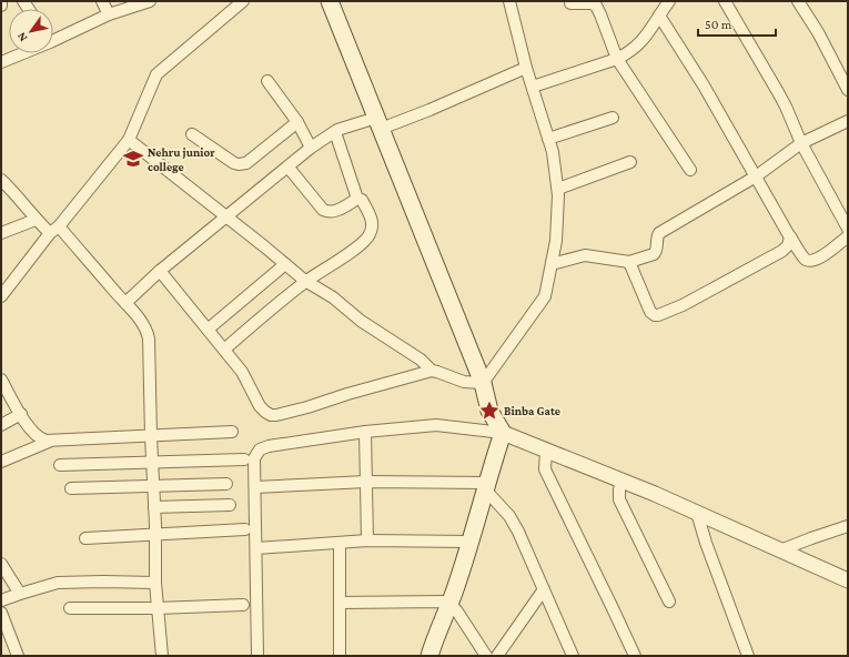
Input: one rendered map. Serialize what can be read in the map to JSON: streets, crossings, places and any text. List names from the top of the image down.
{
  "places": {
    "school or university": ["Nehru junior college"],
    "place": ["Binba Gate"]
  },
  "scale_bar": "50 m",
  "north": "bottom left"
}
